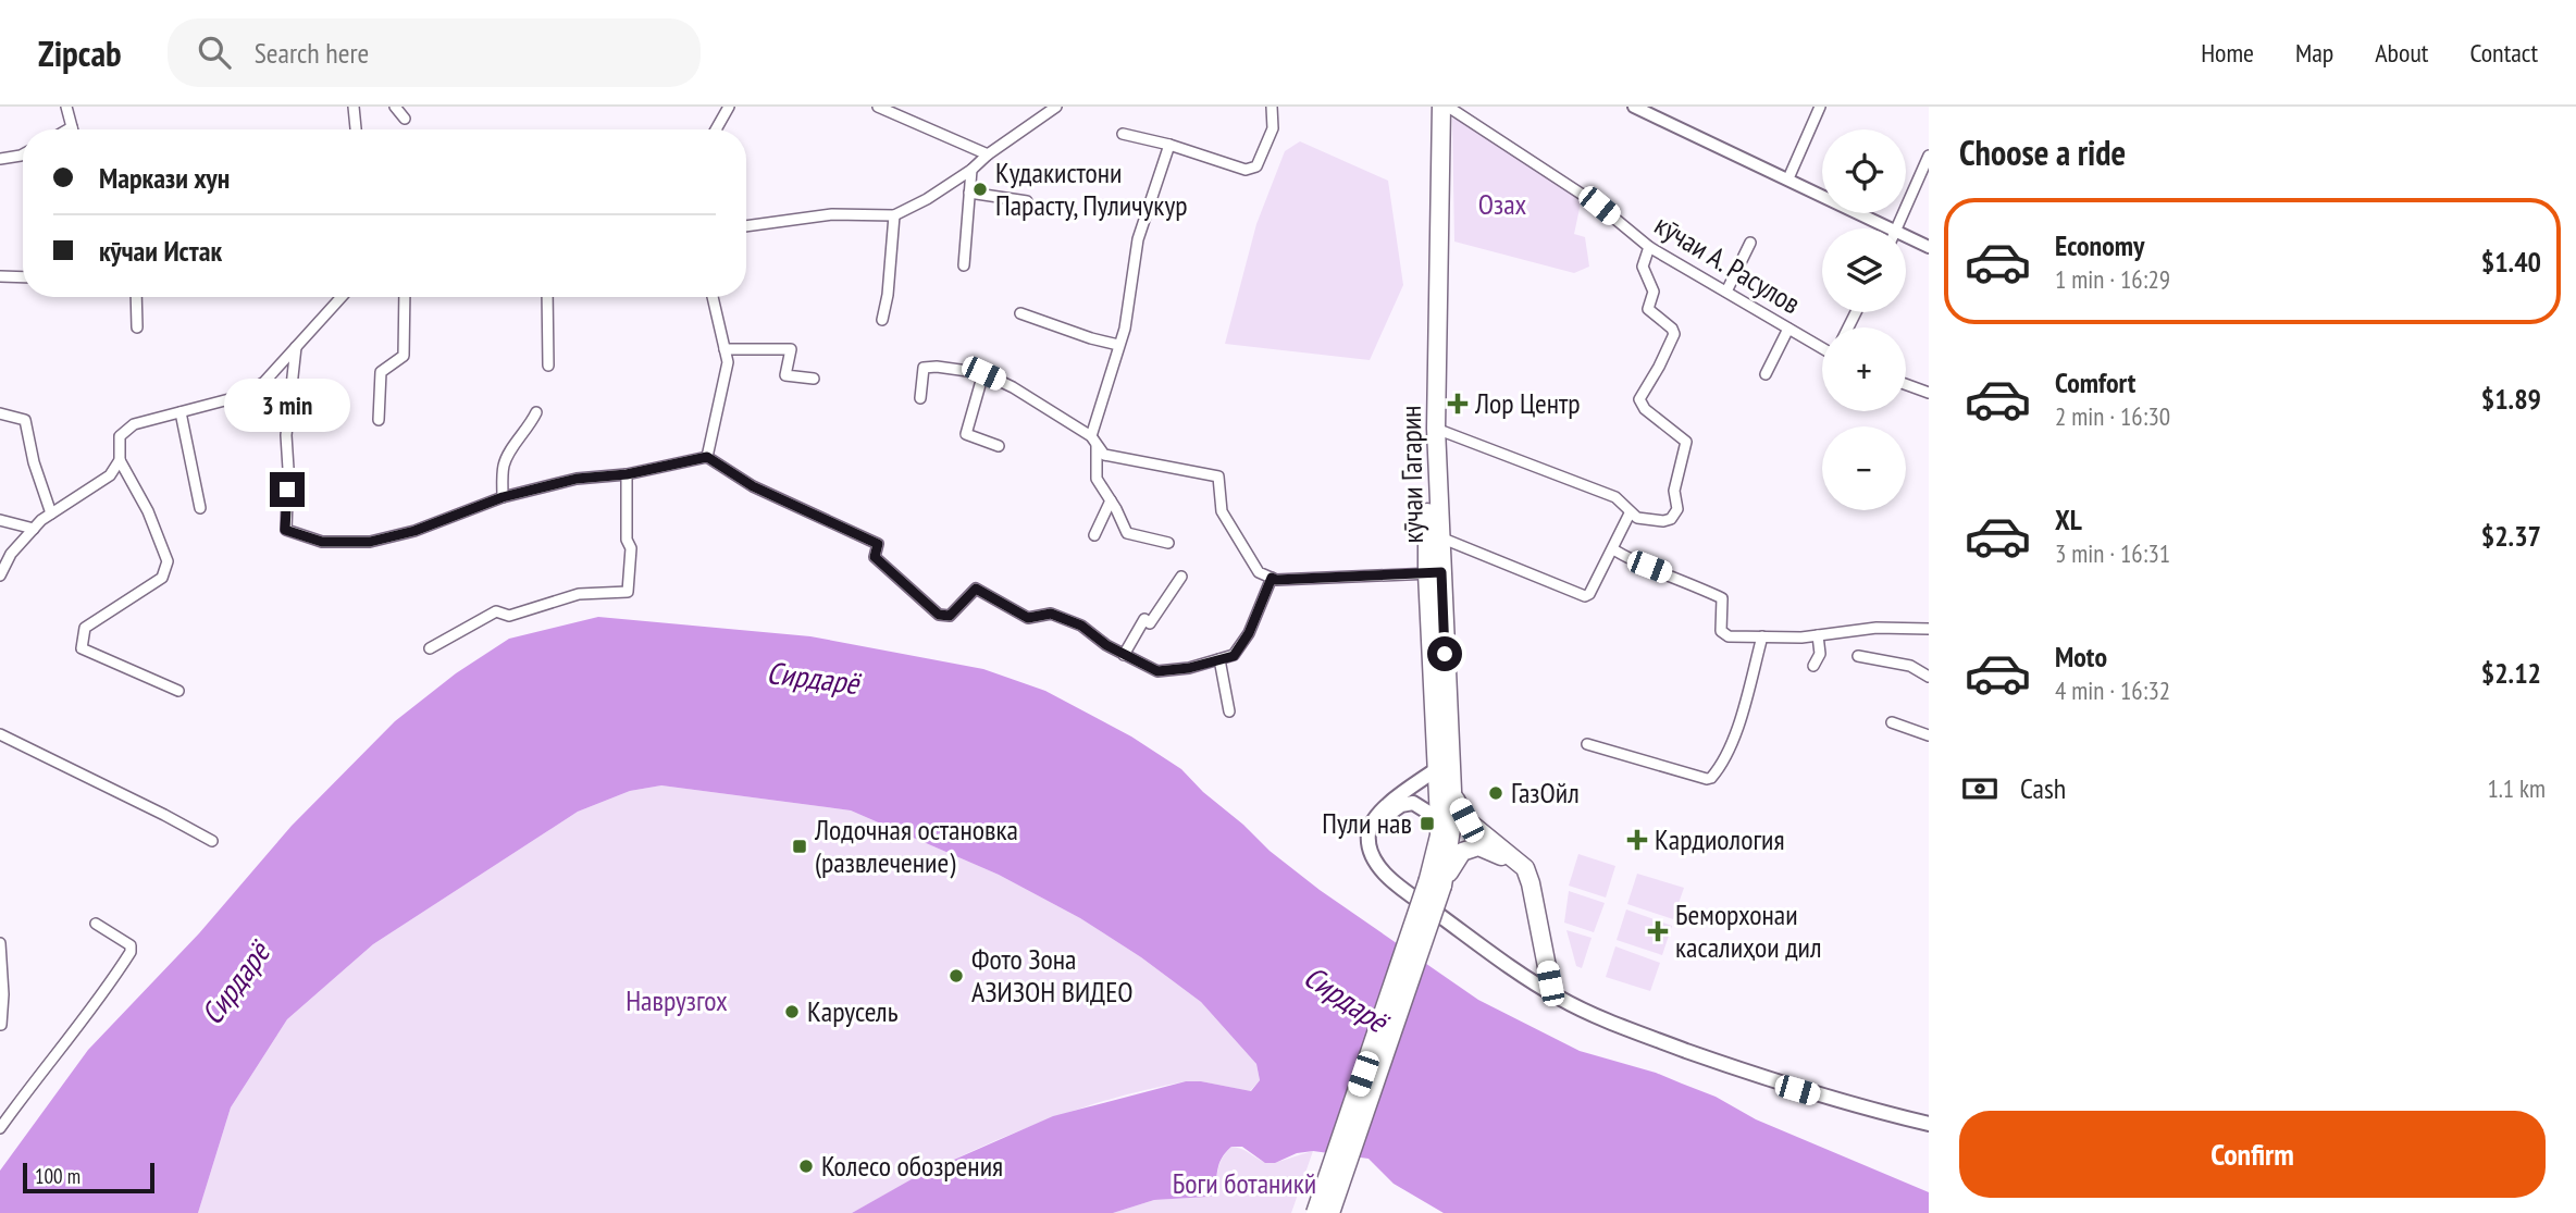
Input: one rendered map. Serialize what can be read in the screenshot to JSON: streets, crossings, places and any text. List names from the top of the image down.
{
  "streets": {
    "highway": ["кӯчаи Гагарин"],
    "street": ["кӯчаи А. Расулов"]
  },
  "water": ["Сирдарё"],
  "parks": ["Озах", "Наврузгох", "Боги ботаникй"],
  "places": {
    "other": [
      "Кудакистони Парасту, Пуличукур",
      "ГазОйл",
      "Фото Зона АЗИЗОН ВИДЕО",
      "Карусель",
      "Колесо обозрения"
    ],
    "health": ["Лор Центр", "Кардиология", "Беморхонаи касалиҳои дил"],
    "transit": ["Пули нав", "Лодочная остановка (развлечение)"]
  },
  "scale_bar": "100 m",
  "page": {
    "header": "Zipcab",
    "search": "Search here",
    "nav": [
      "Home",
      "Map",
      "About",
      "Contact"
    ],
    "heading": "Choose a ride",
    "map_buttons": ["+", "−"],
    "banner": ["Маркази хун", "кӯчаи Истак"],
    "list": [
      {
        "name": "Economy",
        "note": "1 min · 16:29",
        "value": "$1.40"
      },
      {
        "name": "Comfort",
        "note": "2 min · 16:30",
        "value": "$1.89"
      },
      {
        "name": "XL",
        "note": "3 min · 16:31",
        "value": "$2.37"
      },
      {
        "name": "Moto",
        "note": "4 min · 16:32",
        "value": "$2.12"
      }
    ],
    "bubble": "3 min",
    "pay": ["Cash", "1.1 km"],
    "buttons": "Confirm",
    "scale": "100 m"
  }
}
